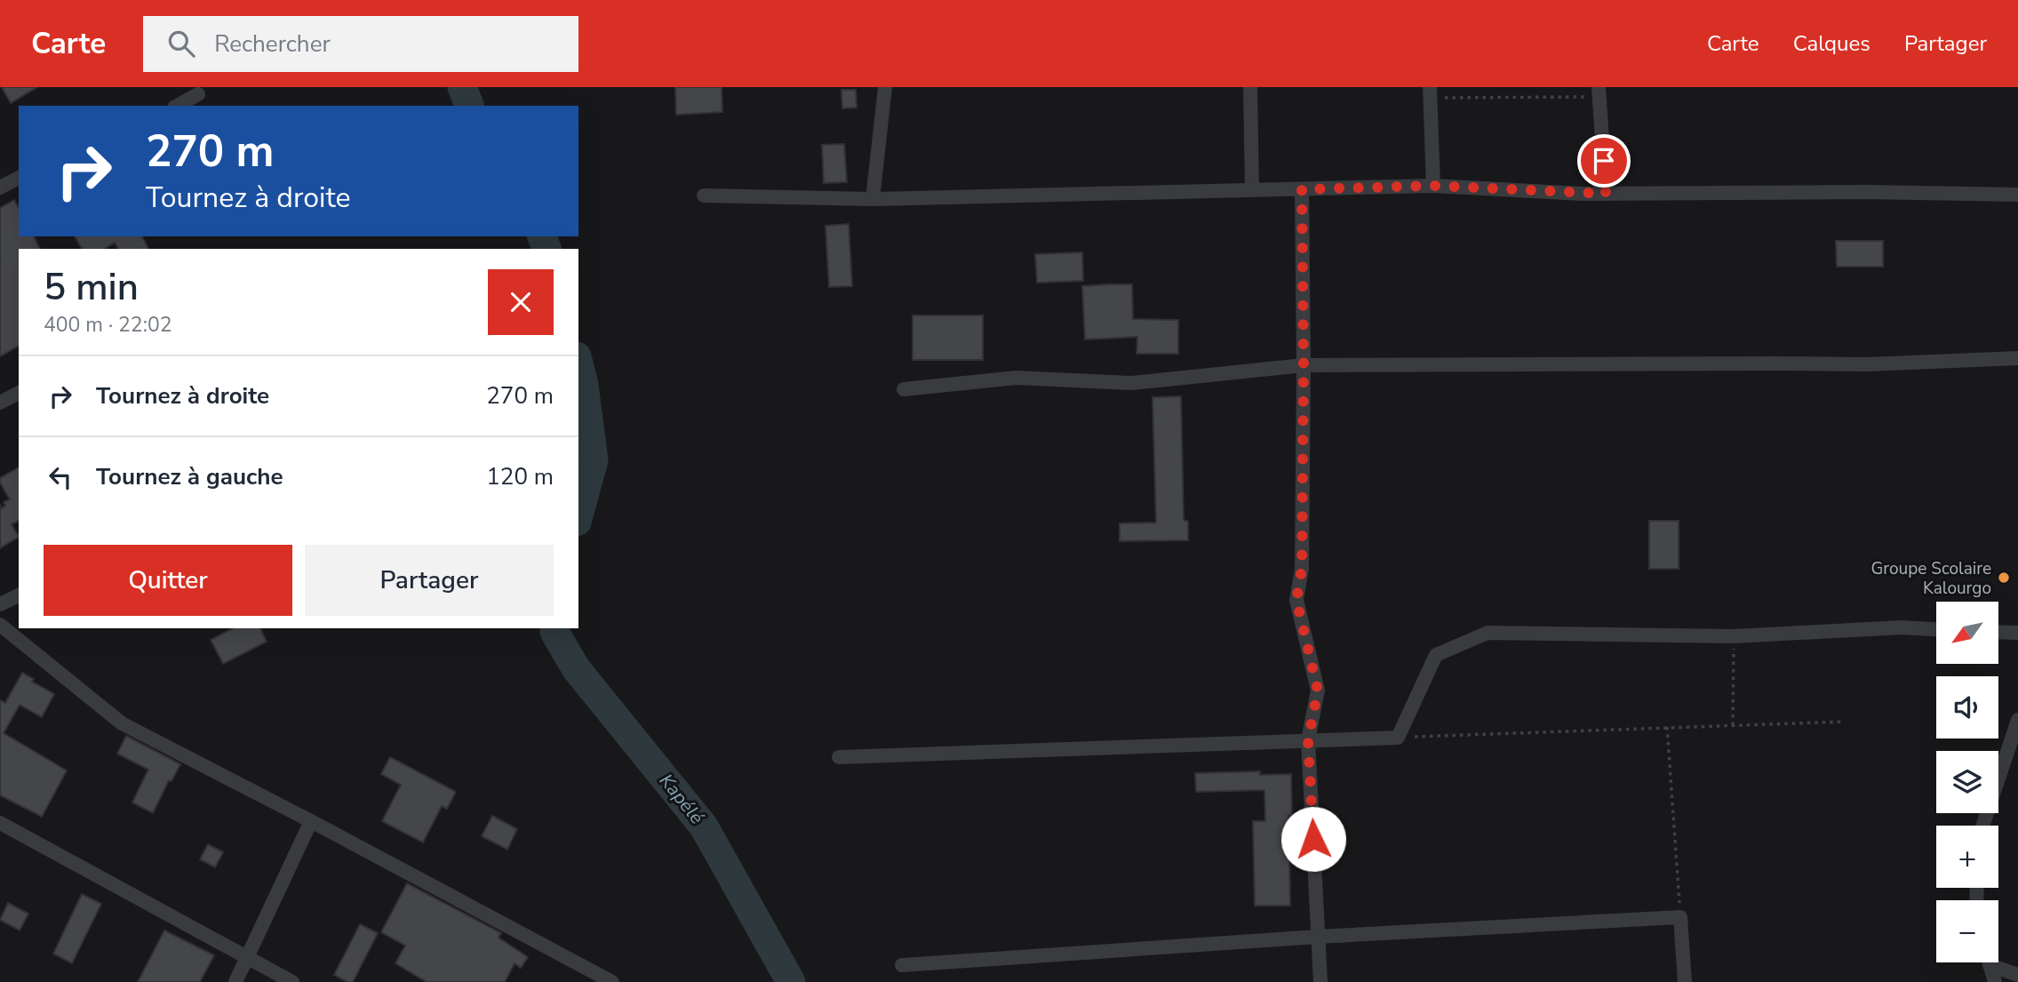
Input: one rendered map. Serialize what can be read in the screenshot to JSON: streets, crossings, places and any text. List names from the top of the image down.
{
  "water": ["Kapélé"],
  "places": ["Groupe Scolaire Kalourgo"],
  "north": "bottom left",
  "page": {
    "header": "Carte",
    "search": "Rechercher",
    "nav": ["Carte", "Calques", "Partager"],
    "turn": ["270 m", "Tournez à droite"],
    "heading": ["5 min", "400 m · 22:02"],
    "list": [
      {
        "name": "Tournez à droite",
        "value": "270 m"
      },
      {
        "name": "Tournez à gauche",
        "value": "120 m"
      }
    ],
    "buttons": ["Quitter", "Partager"],
    "map_buttons": ["+", "−"]
  }
}
